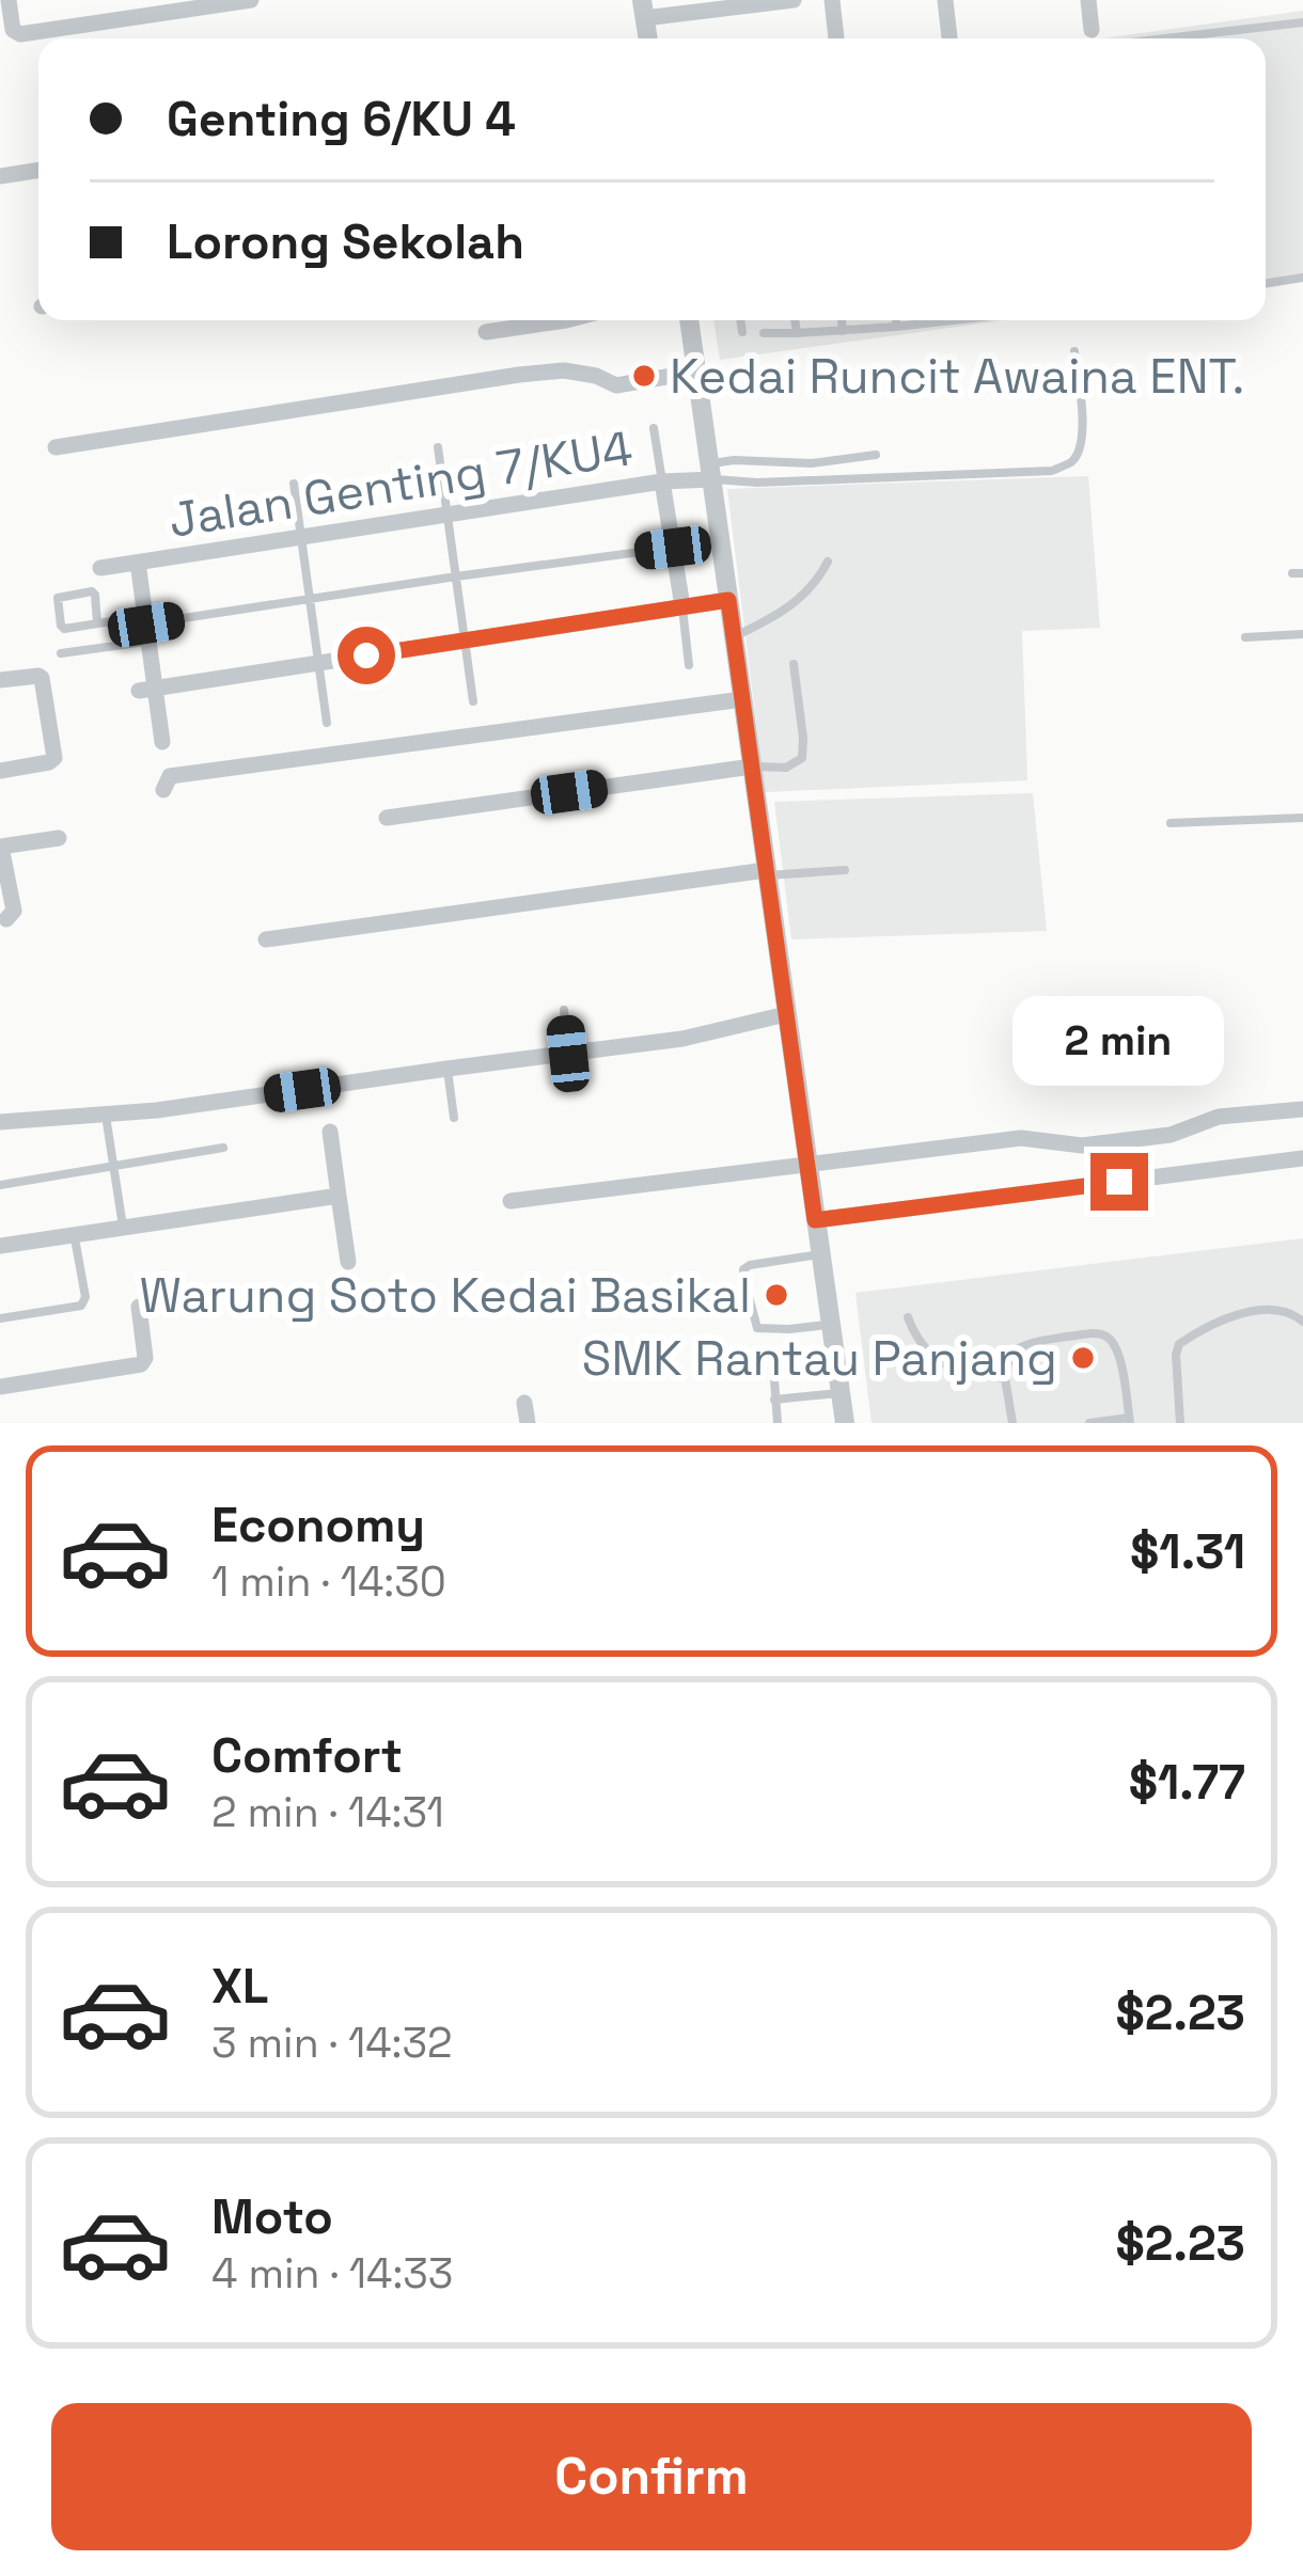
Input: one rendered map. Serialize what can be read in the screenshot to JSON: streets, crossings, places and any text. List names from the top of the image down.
{
  "streets": {
    "street": ["Jalan Genting 7/KU4"]
  },
  "places": ["Kedai Runcit Awaina ENT.", "Warung Soto Kedai Basikal", "SMK Rantau Panjang"],
  "page": {
    "banner": ["Genting 6/KU 4", "Lorong Sekolah"],
    "bubble": "2 min",
    "list": [
      {
        "name": "Economy",
        "note": "1 min · 14:30",
        "value": "$1.31"
      },
      {
        "name": "Comfort",
        "note": "2 min · 14:31",
        "value": "$1.77"
      },
      {
        "name": "XL",
        "note": "3 min · 14:32",
        "value": "$2.23"
      },
      {
        "name": "Moto",
        "note": "4 min · 14:33",
        "value": "$2.23"
      }
    ],
    "buttons": "Confirm"
  }
}
